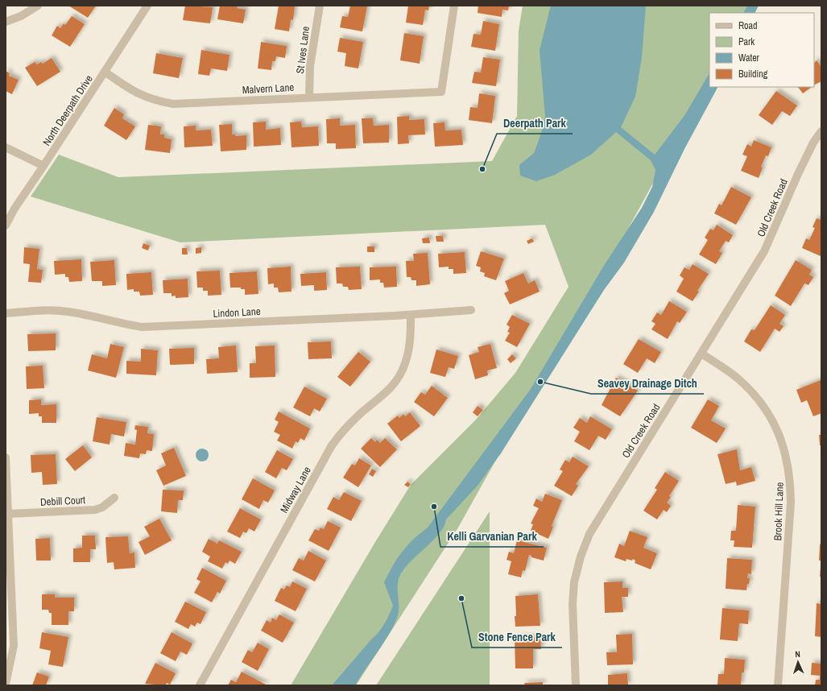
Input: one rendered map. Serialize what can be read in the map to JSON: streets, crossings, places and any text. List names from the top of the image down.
{
  "streets": {
    "street": [
      "St Ives Lane",
      "Malvern Lane",
      "North Deerpath Drive",
      "Old Creek Road",
      "Lindon Lane",
      "Midway Lane",
      "Debill Court",
      "Brook Hill Lane"
    ]
  },
  "crossings": [
    ["St Ives Lane", "Malvern Lane"],
    ["Malvern Lane", "North Deerpath Drive"],
    ["Old Creek Road", "Brook Hill Lane"],
    ["Lindon Lane", "Midway Lane"]
  ],
  "places": [
    "Deerpath Park",
    "Seavey Drainage Ditch",
    "Kelli Garvanian Park",
    "Stone Fence Park"
  ],
  "legend": [
    "Road",
    "Park",
    "Water",
    "Building"
  ],
  "north": "top"
}
